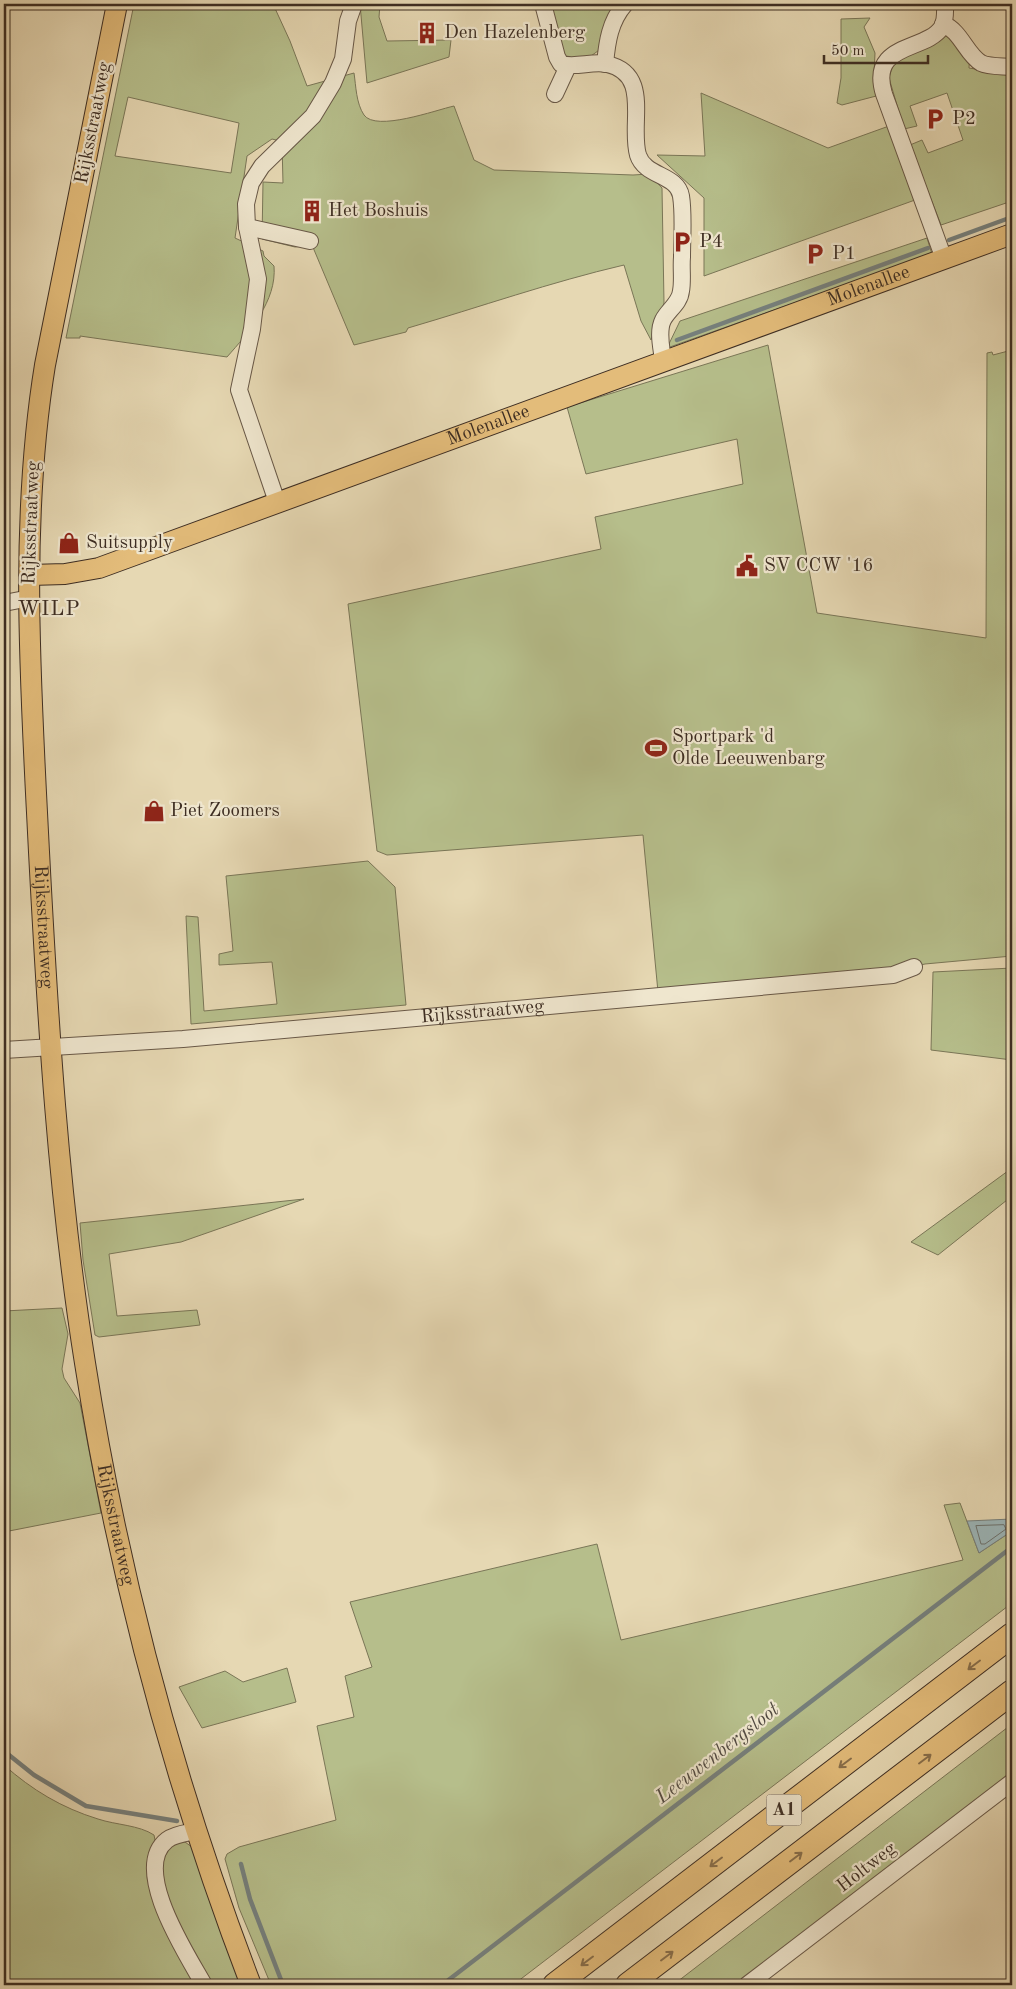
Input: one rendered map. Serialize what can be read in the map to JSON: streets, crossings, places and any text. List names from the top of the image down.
{
  "streets": {
    "highway": ["A1"],
    "main road": ["Rijksstraatweg", "Molenallee"],
    "street": ["Holtweg"]
  },
  "crossings": [
    ["Rijksstraatweg", "Molenallee"]
  ],
  "districts": ["WILP"],
  "water": ["Leeuwenbergsloot"],
  "places": {
    "building": ["Den Hazelenberg", "Het Boshuis"],
    "parking": ["P2", "P4", "P1"],
    "shop": ["Suitsupply", "Piet Zoomers"],
    "public building": ["SV CCW '16"],
    "sports": ["Sportpark 'd Olde Leeuwenbarg"]
  },
  "scale_bar": "50 m"
}
